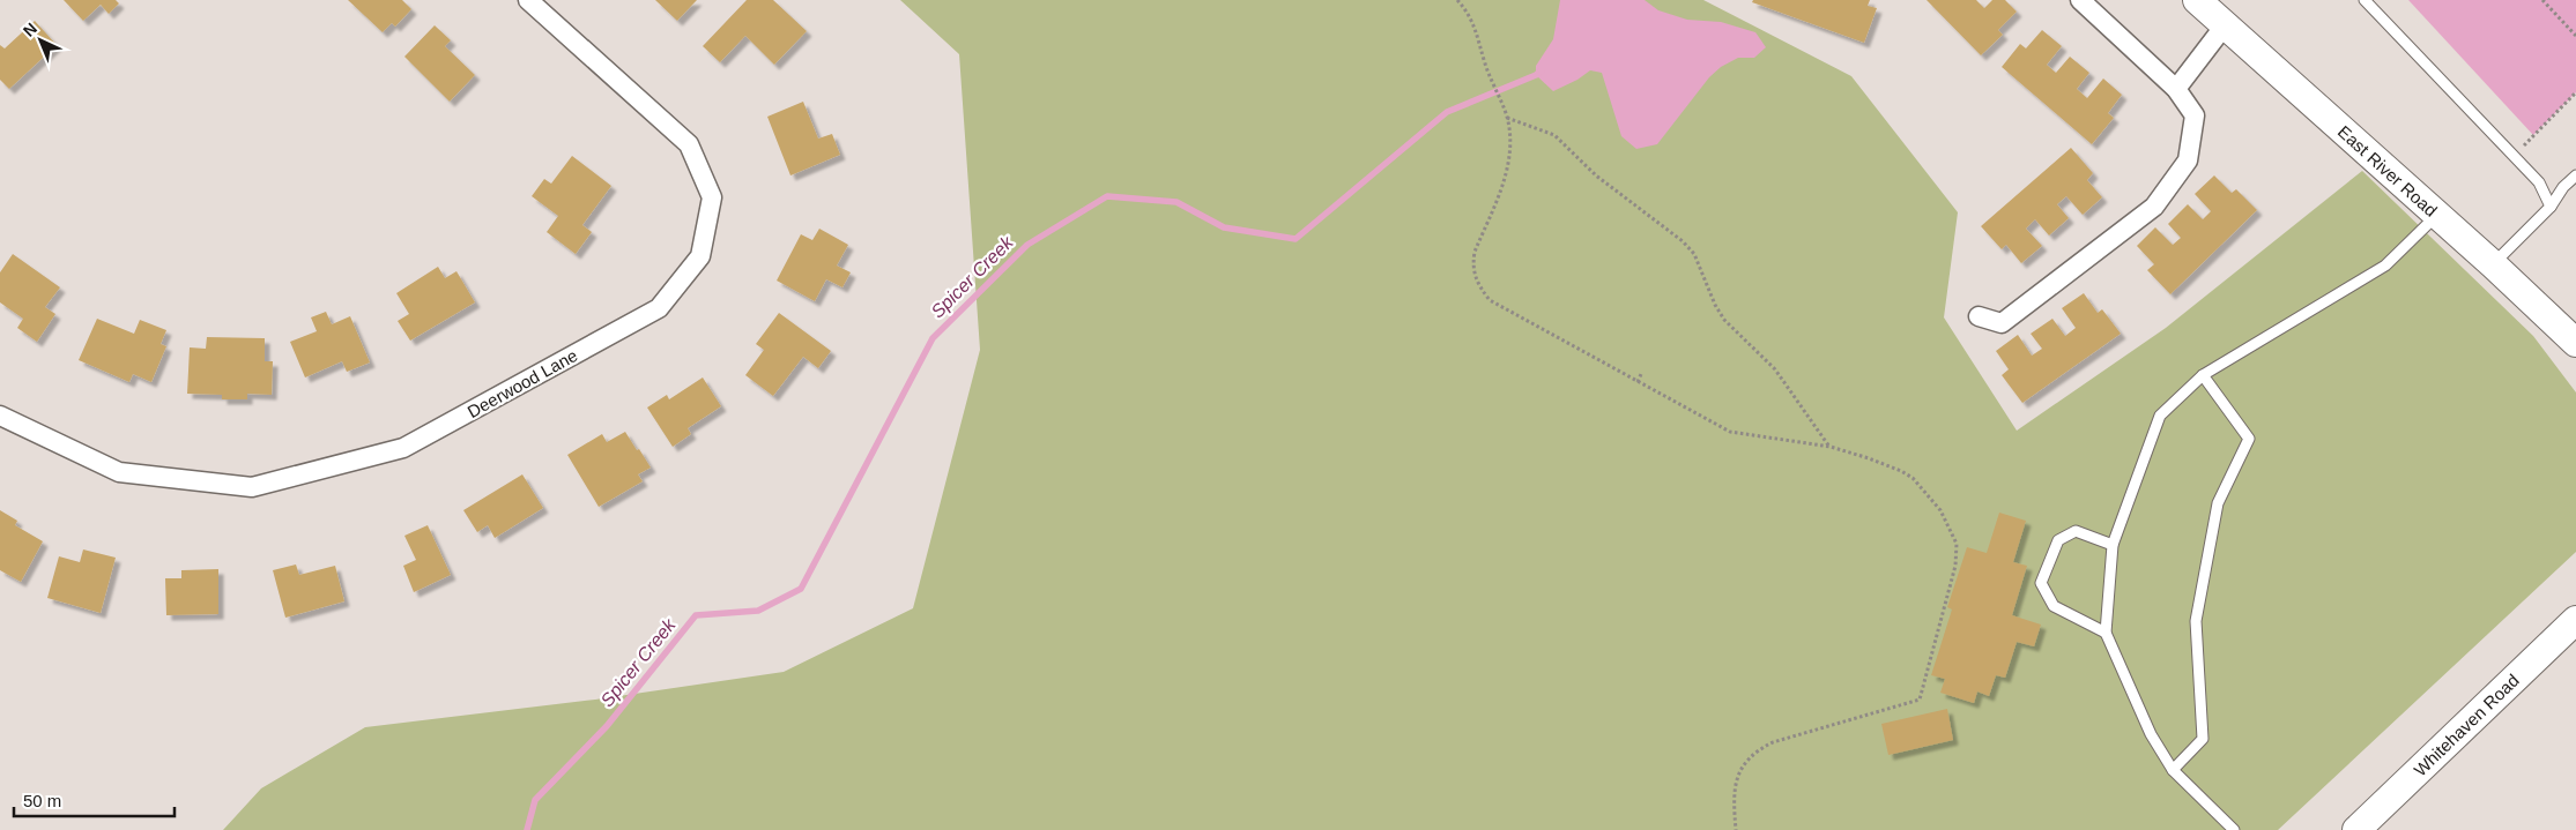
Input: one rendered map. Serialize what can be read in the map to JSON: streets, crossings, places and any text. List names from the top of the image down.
{
  "streets": {
    "main road": ["East River Road", "Whitehaven Road"],
    "street": ["Deerwood Lane"]
  },
  "water": ["Spicer Creek"],
  "scale_bar": "50 m",
  "north": "top left"
}
